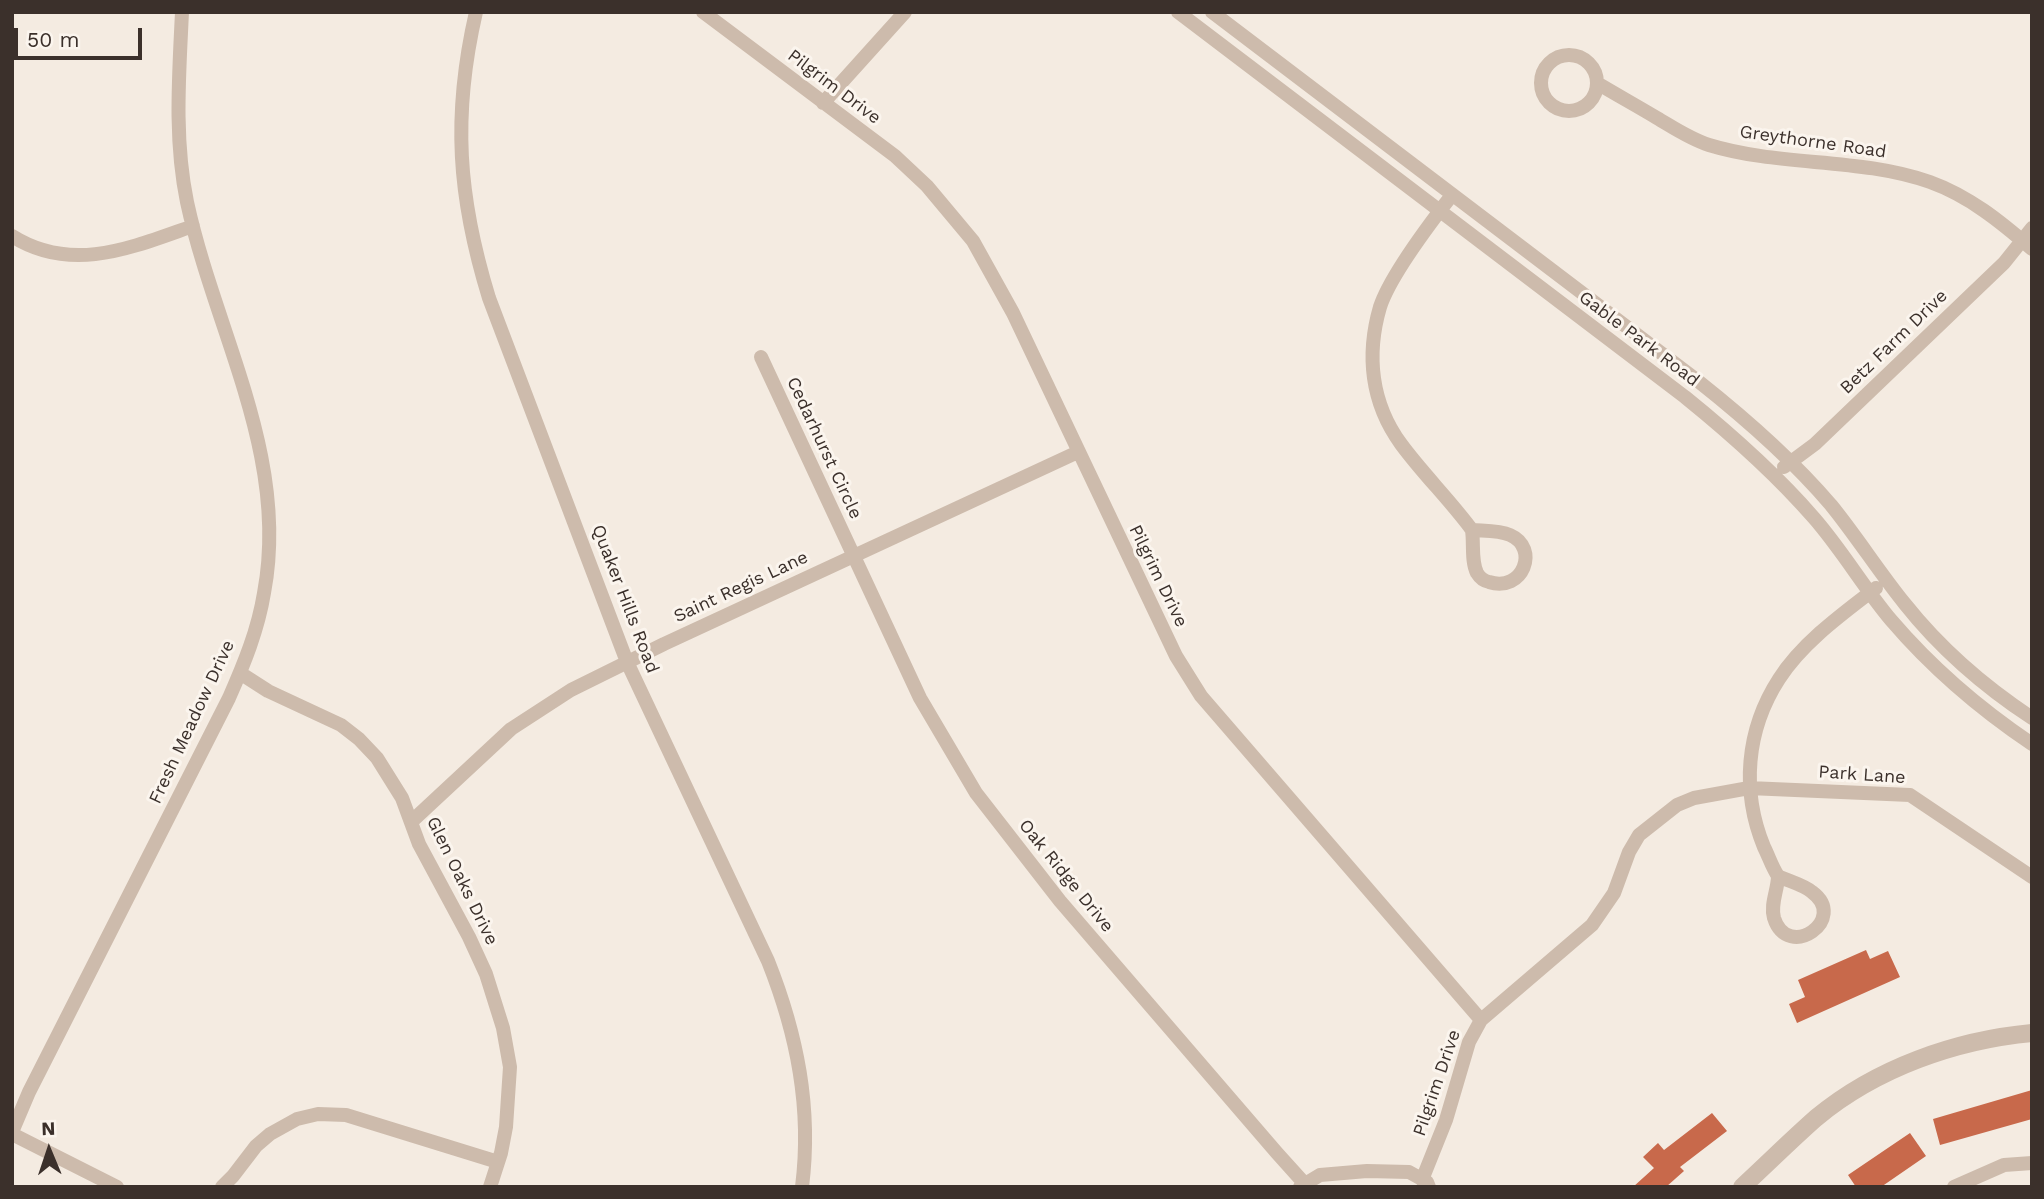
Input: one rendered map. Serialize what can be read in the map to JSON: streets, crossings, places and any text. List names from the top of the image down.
{
  "streets": {
    "street": [
      "Pilgrim Drive",
      "Greythorne Road",
      "Gable Park Road",
      "Betz Farm Drive",
      "Cedarhurst Circle",
      "Saint Regis Lane",
      "Quaker Hills Road",
      "Fresh Meadow Drive",
      "Park Lane",
      "Oak Ridge Drive",
      "Glen Oaks Drive"
    ]
  },
  "crossings": [
    ["Pilgrim Drive", "Saint Regis Lane"],
    ["Pilgrim Drive", "Park Lane"],
    ["Greythorne Road", "Betz Farm Drive"],
    ["Gable Park Road", "Betz Farm Drive"],
    ["Cedarhurst Circle", "Saint Regis Lane"],
    ["Cedarhurst Circle", "Oak Ridge Drive"],
    ["Saint Regis Lane", "Quaker Hills Road"],
    ["Saint Regis Lane", "Oak Ridge Drive"],
    ["Saint Regis Lane", "Glen Oaks Drive"],
    ["Fresh Meadow Drive", "Glen Oaks Drive"]
  ],
  "scale_bar": "50 m",
  "north": "top"
}
